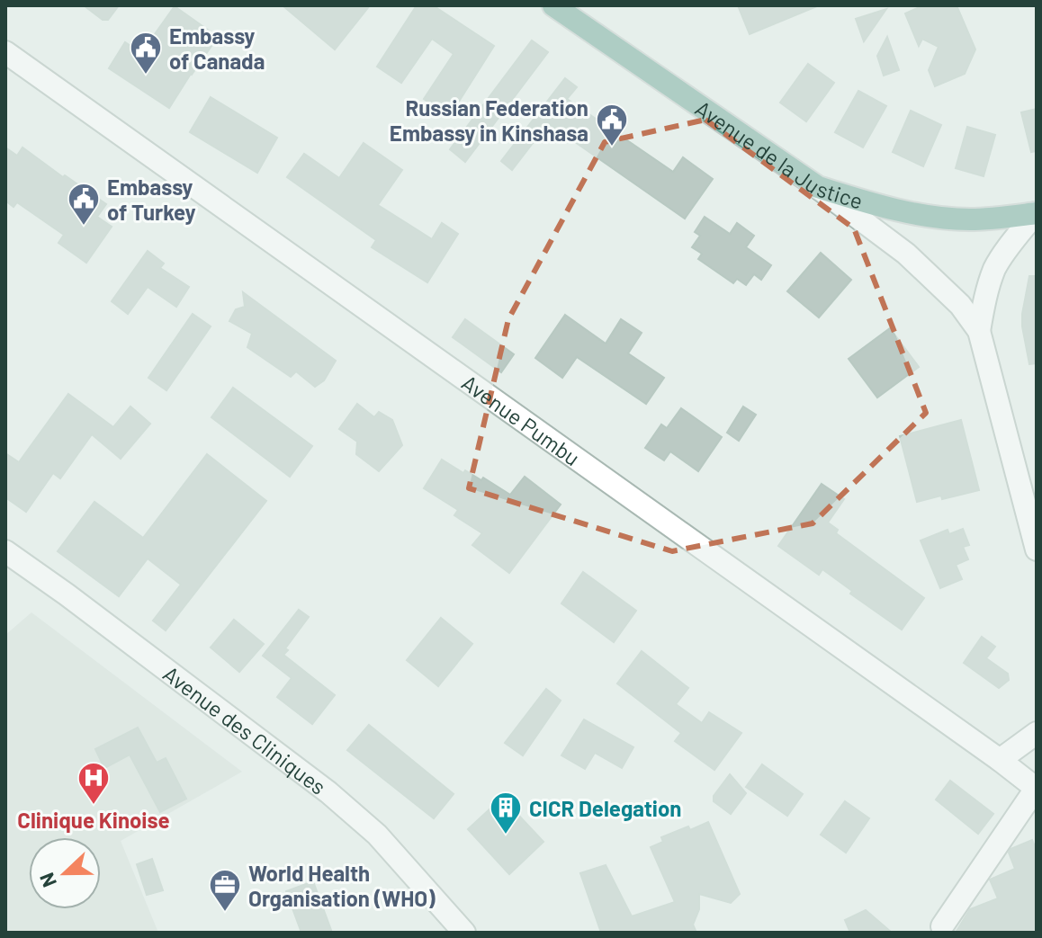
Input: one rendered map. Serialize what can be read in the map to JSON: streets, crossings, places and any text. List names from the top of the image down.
{
  "streets": {
    "main road": ["Avenue de la Justice"],
    "street": ["Avenue Pumbu", "Avenue des Cliniques"]
  },
  "places": {
    "public building": ["Embassy of Canada", "Russian Federation Embassy in Kinshasa", "Embassy of Turkey"],
    "hospital": ["Clinique Kinoise"],
    "building": ["CICR Delegation"],
    "office": ["World Health Organisation (WHO)"]
  },
  "north": "left"
}
